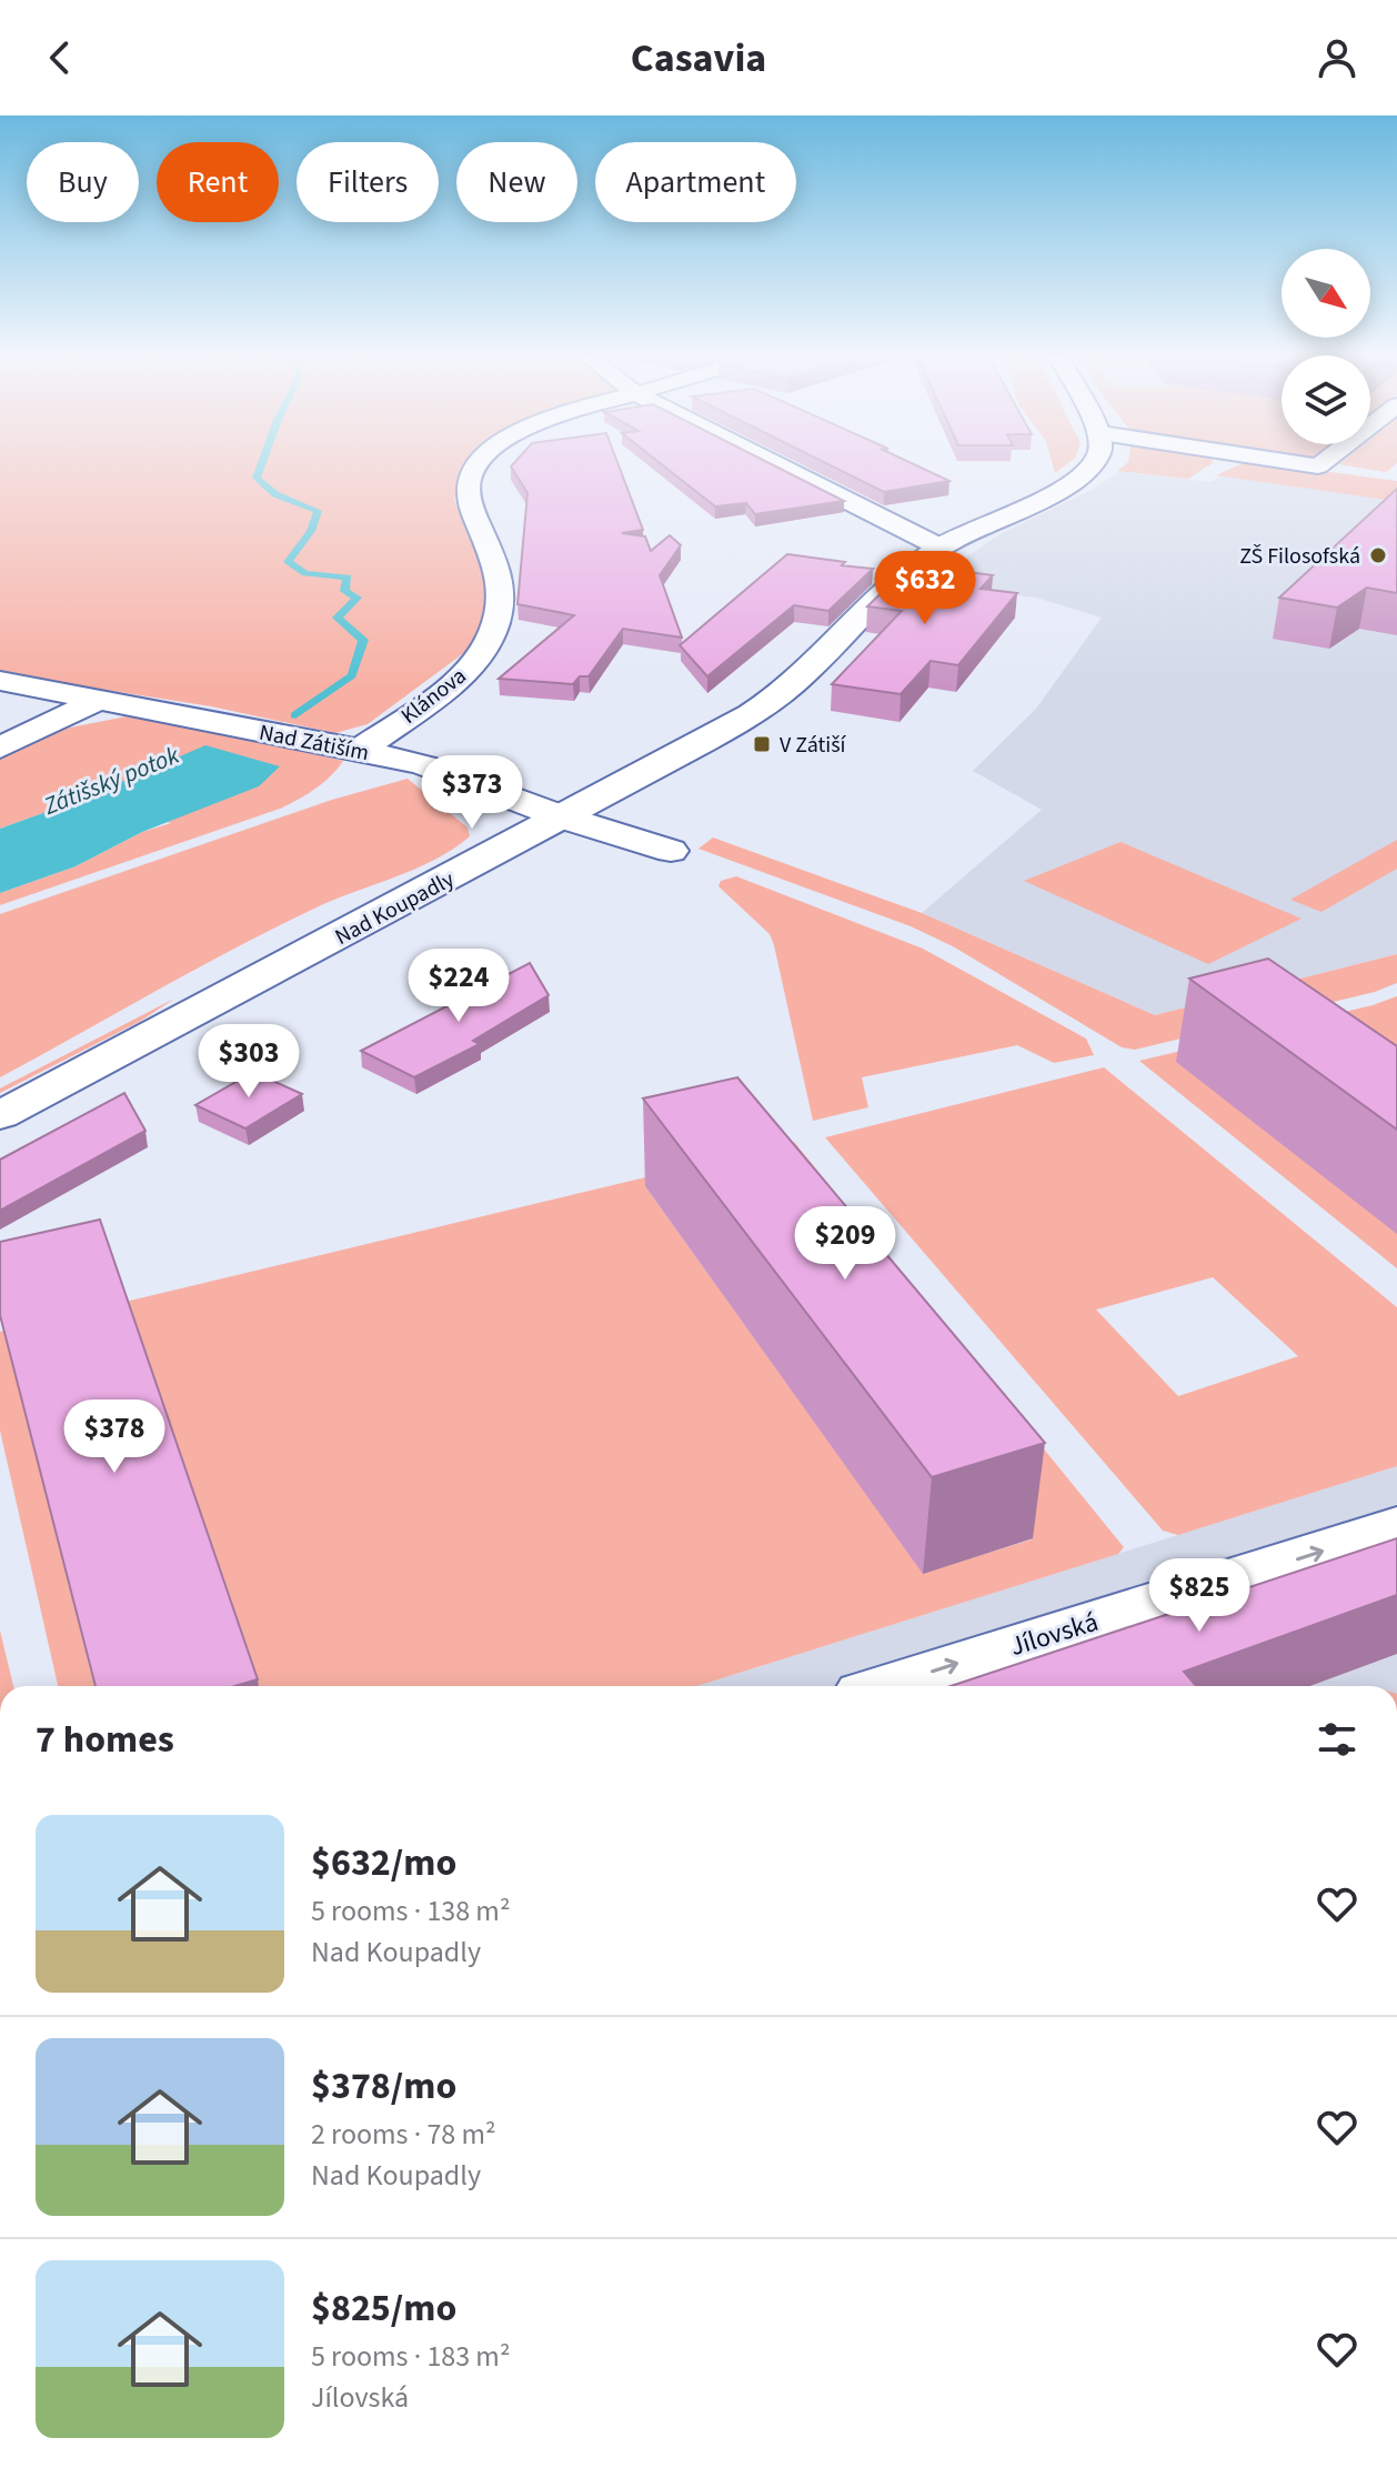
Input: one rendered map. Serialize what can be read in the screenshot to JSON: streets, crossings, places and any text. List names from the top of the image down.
{
  "streets": {
    "street": [
      "Klánova",
      "Nad Zátiším",
      "Nad Koupadly",
      "Jílovská"
    ]
  },
  "crossings": [
    ["Klánova", "Nad Zátiším"],
    ["Nad Zátiším", "Nad Koupadly"]
  ],
  "one_way": ["Jílovská"],
  "water": ["Zátišský potok"],
  "places": {
    "other": ["ZŠ Filosofská"],
    "transit": ["V Zátiší"]
  },
  "north": "bottom right",
  "page": {
    "header": "Casavia",
    "chip": [
      "Buy",
      "Rent",
      "Filters",
      "New",
      "Apartment"
    ],
    "price": [
      "$632",
      "$373",
      "$224",
      "$303",
      "$209",
      "$378",
      "$825"
    ],
    "heading": "7 homes",
    "list": [
      {
        "name": "$632/mo",
        "note": "5 rooms · 138 m² · Nad Koupadly"
      },
      {
        "name": "$378/mo",
        "note": "2 rooms · 78 m² · Nad Koupadly"
      },
      {
        "name": "$825/mo",
        "note": "5 rooms · 183 m² · Jílovská"
      }
    ]
  }
}
